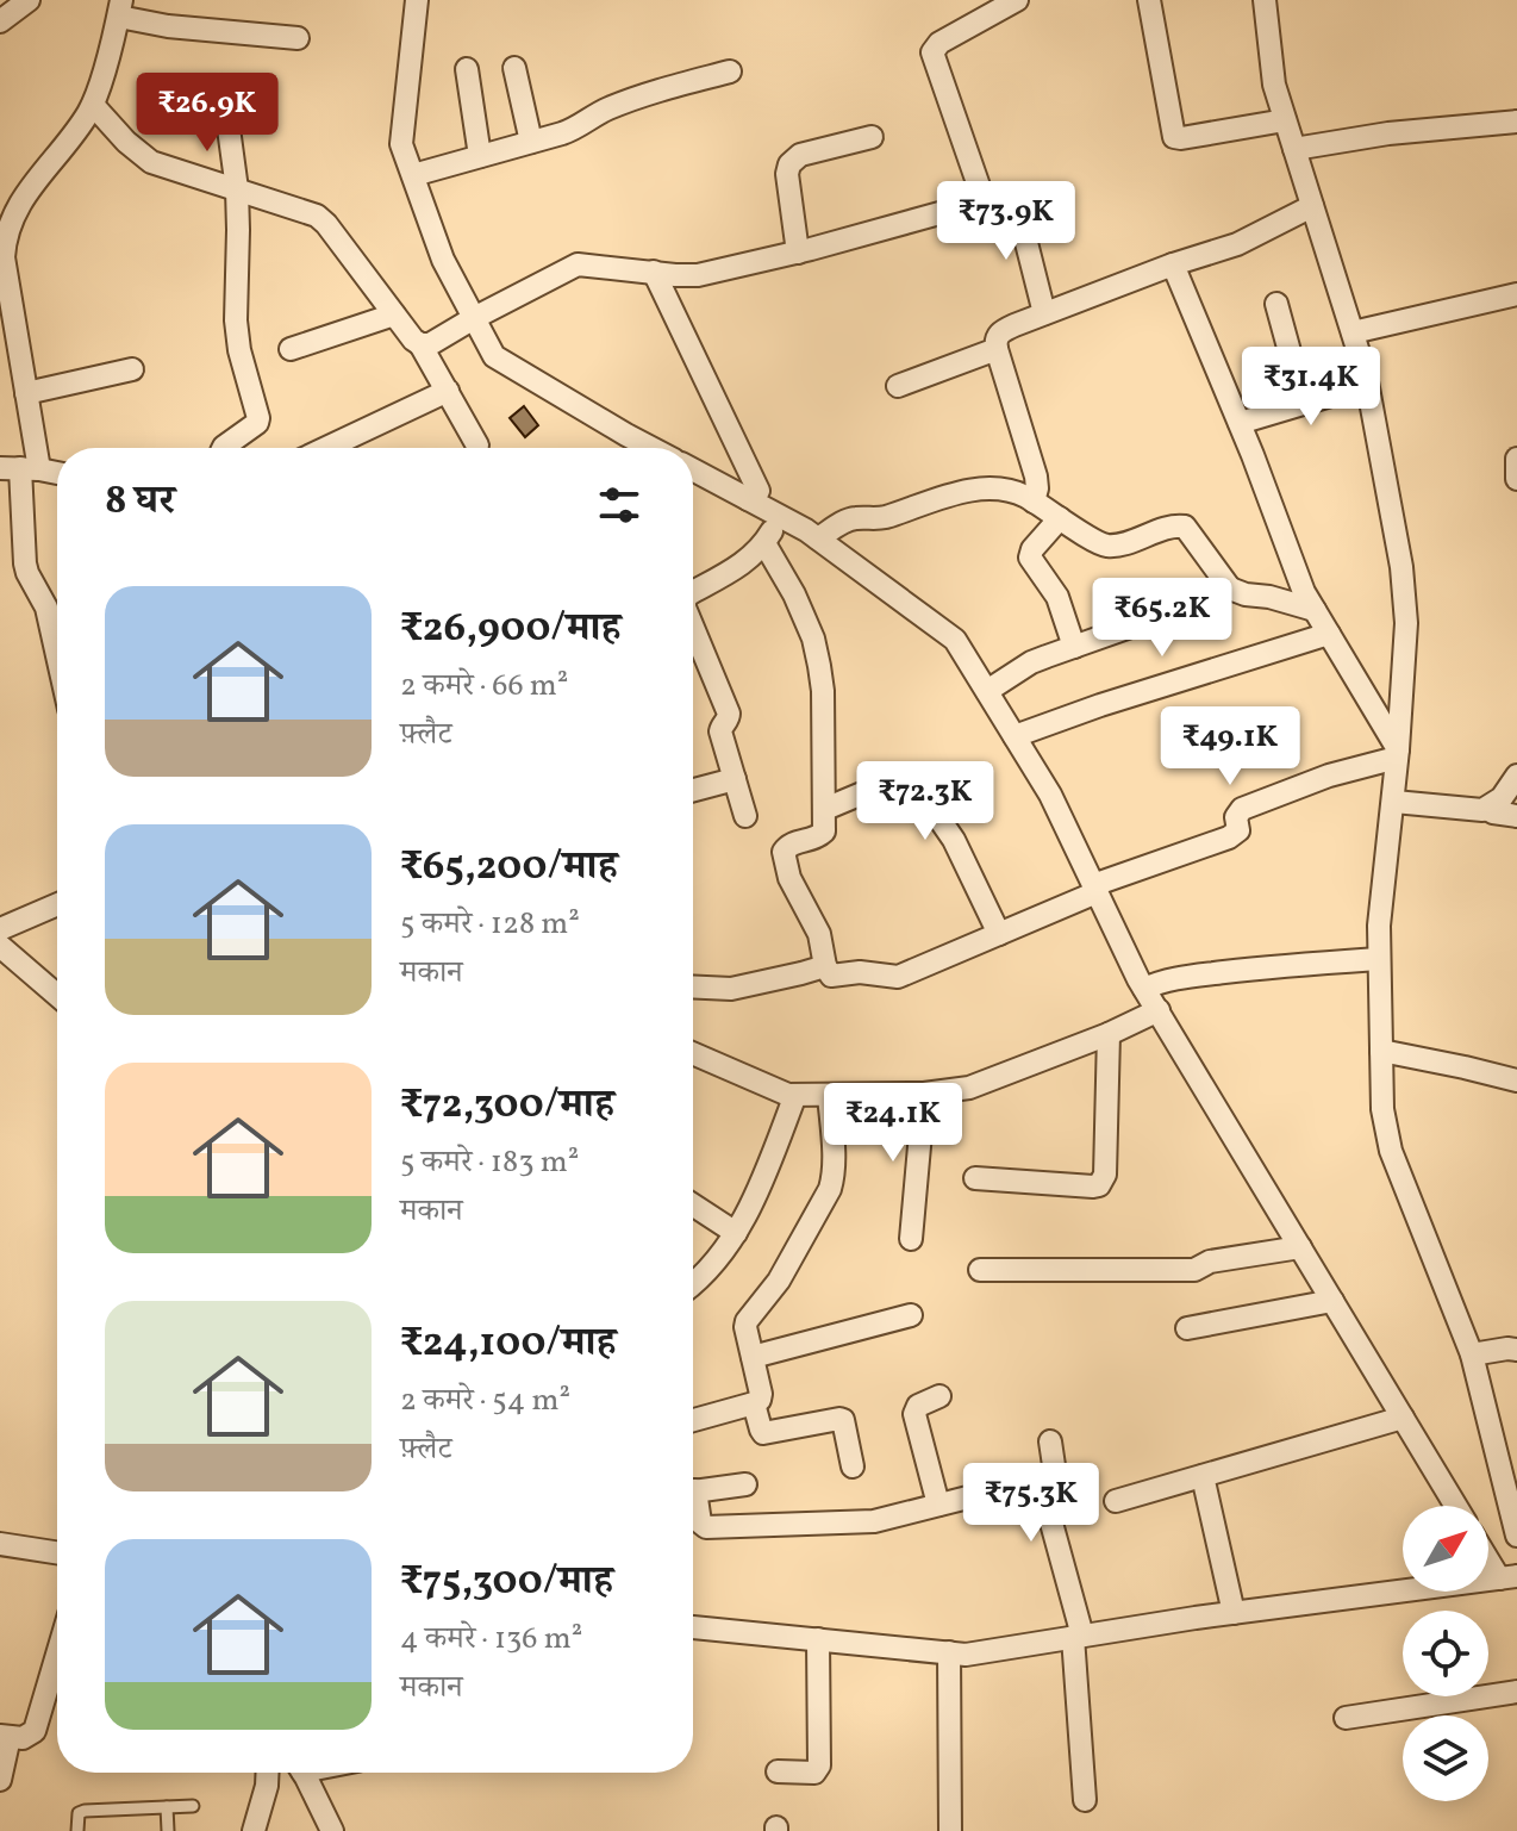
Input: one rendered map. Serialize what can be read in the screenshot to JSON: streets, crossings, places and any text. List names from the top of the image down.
{
  "north": "top right",
  "page": {
    "price": [
      "₹26.9K",
      "₹73.9K",
      "₹31.4K",
      "₹65.2K",
      "₹49.1K",
      "₹72.3K",
      "₹24.1K",
      "₹75.3K"
    ],
    "heading": "8 घर",
    "list": [
      {
        "name": "₹26,900/माह",
        "note": "2 कमरे · 66 m² · फ़्लैट"
      },
      {
        "name": "₹65,200/माह",
        "note": "5 कमरे · 128 m² · मकान"
      },
      {
        "name": "₹72,300/माह",
        "note": "5 कमरे · 183 m² · मकान"
      },
      {
        "name": "₹24,100/माह",
        "note": "2 कमरे · 54 m² · फ़्लैट"
      },
      {
        "name": "₹75,300/माह",
        "note": "4 कमरे · 136 m² · मकान"
      }
    ]
  }
}
